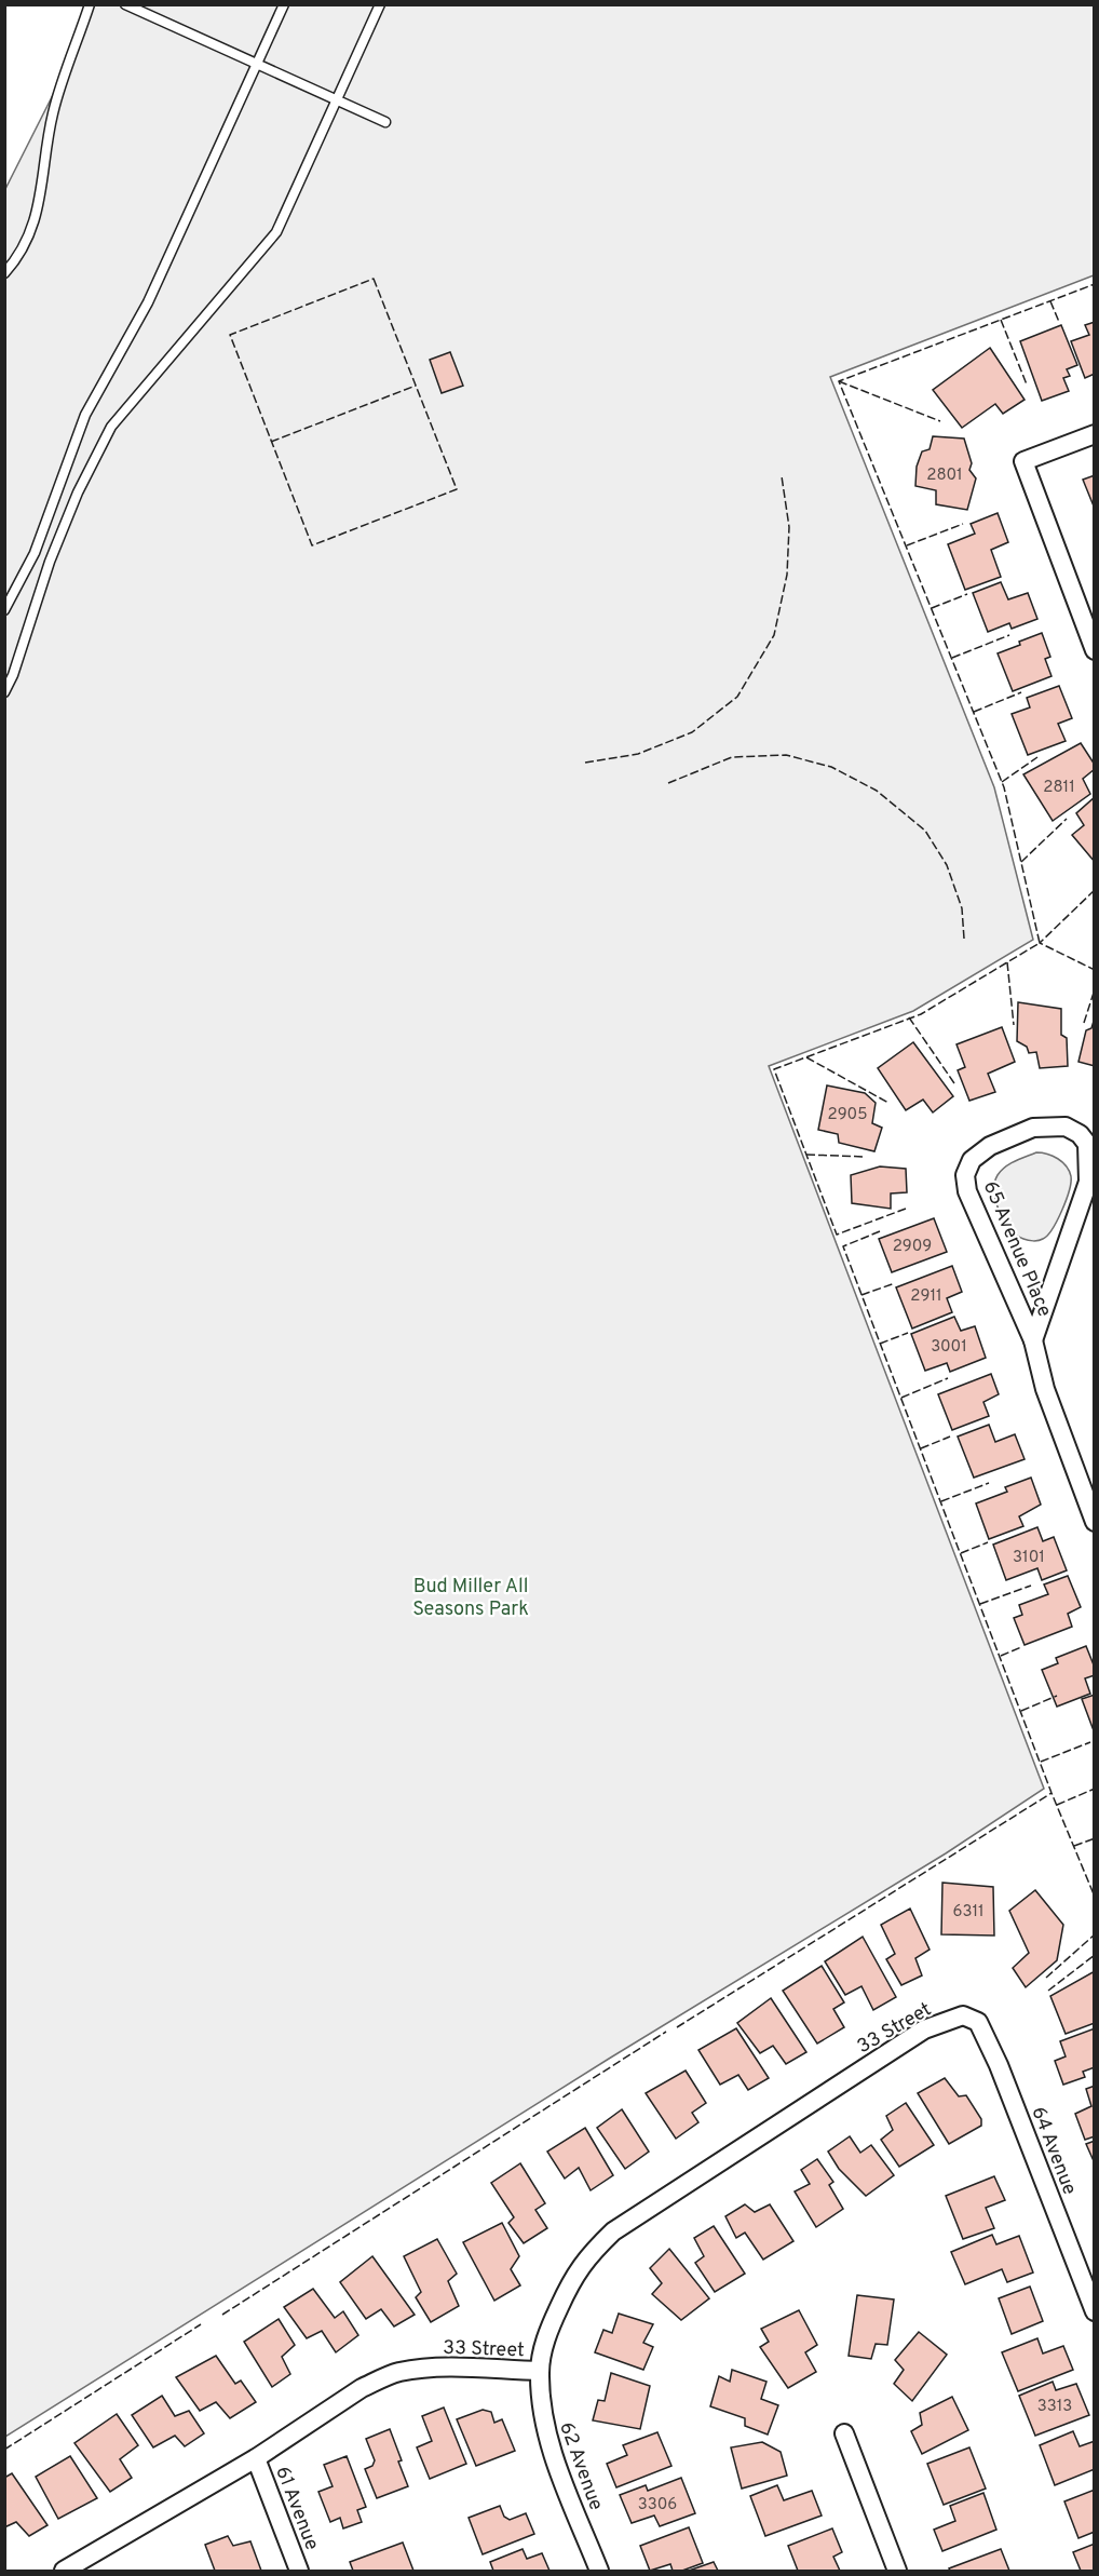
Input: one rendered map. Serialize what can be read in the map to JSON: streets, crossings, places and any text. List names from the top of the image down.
{
  "streets": {
    "street": [
      "65 Avenue Place",
      "33 Street",
      "64 Avenue",
      "62 Avenue",
      "61 Avenue"
    ]
  },
  "crossings": [
    ["33 Street", "64 Avenue"],
    ["33 Street", "62 Avenue"],
    ["33 Street", "61 Avenue"]
  ],
  "parks": ["Bud Miller All Seasons Park"],
  "house_numbers": [
    "2801",
    "2811",
    "2905",
    "2909",
    "2911",
    "3001",
    "3101",
    "6311",
    "3313",
    "3306"
  ]
}
